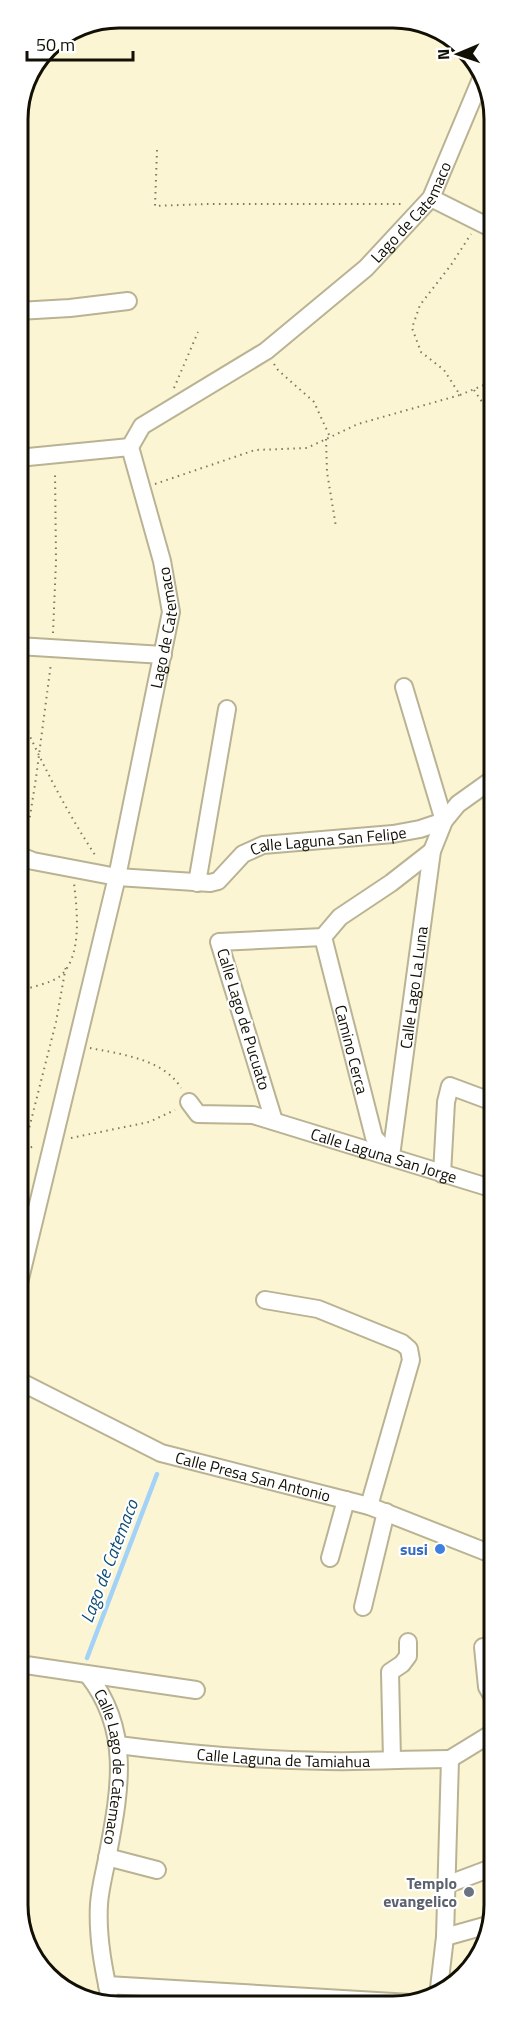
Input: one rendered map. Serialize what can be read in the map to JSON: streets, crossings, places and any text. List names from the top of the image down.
{
  "streets": {
    "street": [
      "Lago de Catemaco",
      "Calle Laguna San Felipe",
      "Calle Lago La Luna",
      "Calle Lago de Pucuato",
      "Camino Cerca",
      "Calle Laguna San Jorge",
      "Calle Presa San Antonio",
      "Calle Laguna de Tamiahua",
      "Calle Lago de Catemaco"
    ]
  },
  "crossings": [
    ["Lago de Catemaco", "Calle Laguna San Felipe"],
    ["Calle Laguna San Felipe", "Calle Lago La Luna"],
    ["Calle Lago La Luna", "Camino Cerca"],
    ["Calle Lago La Luna", "Calle Laguna San Jorge"],
    ["Calle Lago de Pucuato", "Camino Cerca"],
    ["Calle Lago de Pucuato", "Calle Laguna San Jorge"],
    ["Camino Cerca", "Calle Laguna San Jorge"],
    ["Calle Laguna de Tamiahua", "Calle Lago de Catemaco"]
  ],
  "water": ["Lago de Catemaco"],
  "places": ["susi", "Templo evangelico"],
  "scale_bar": "50 m",
  "north": "left"
}
